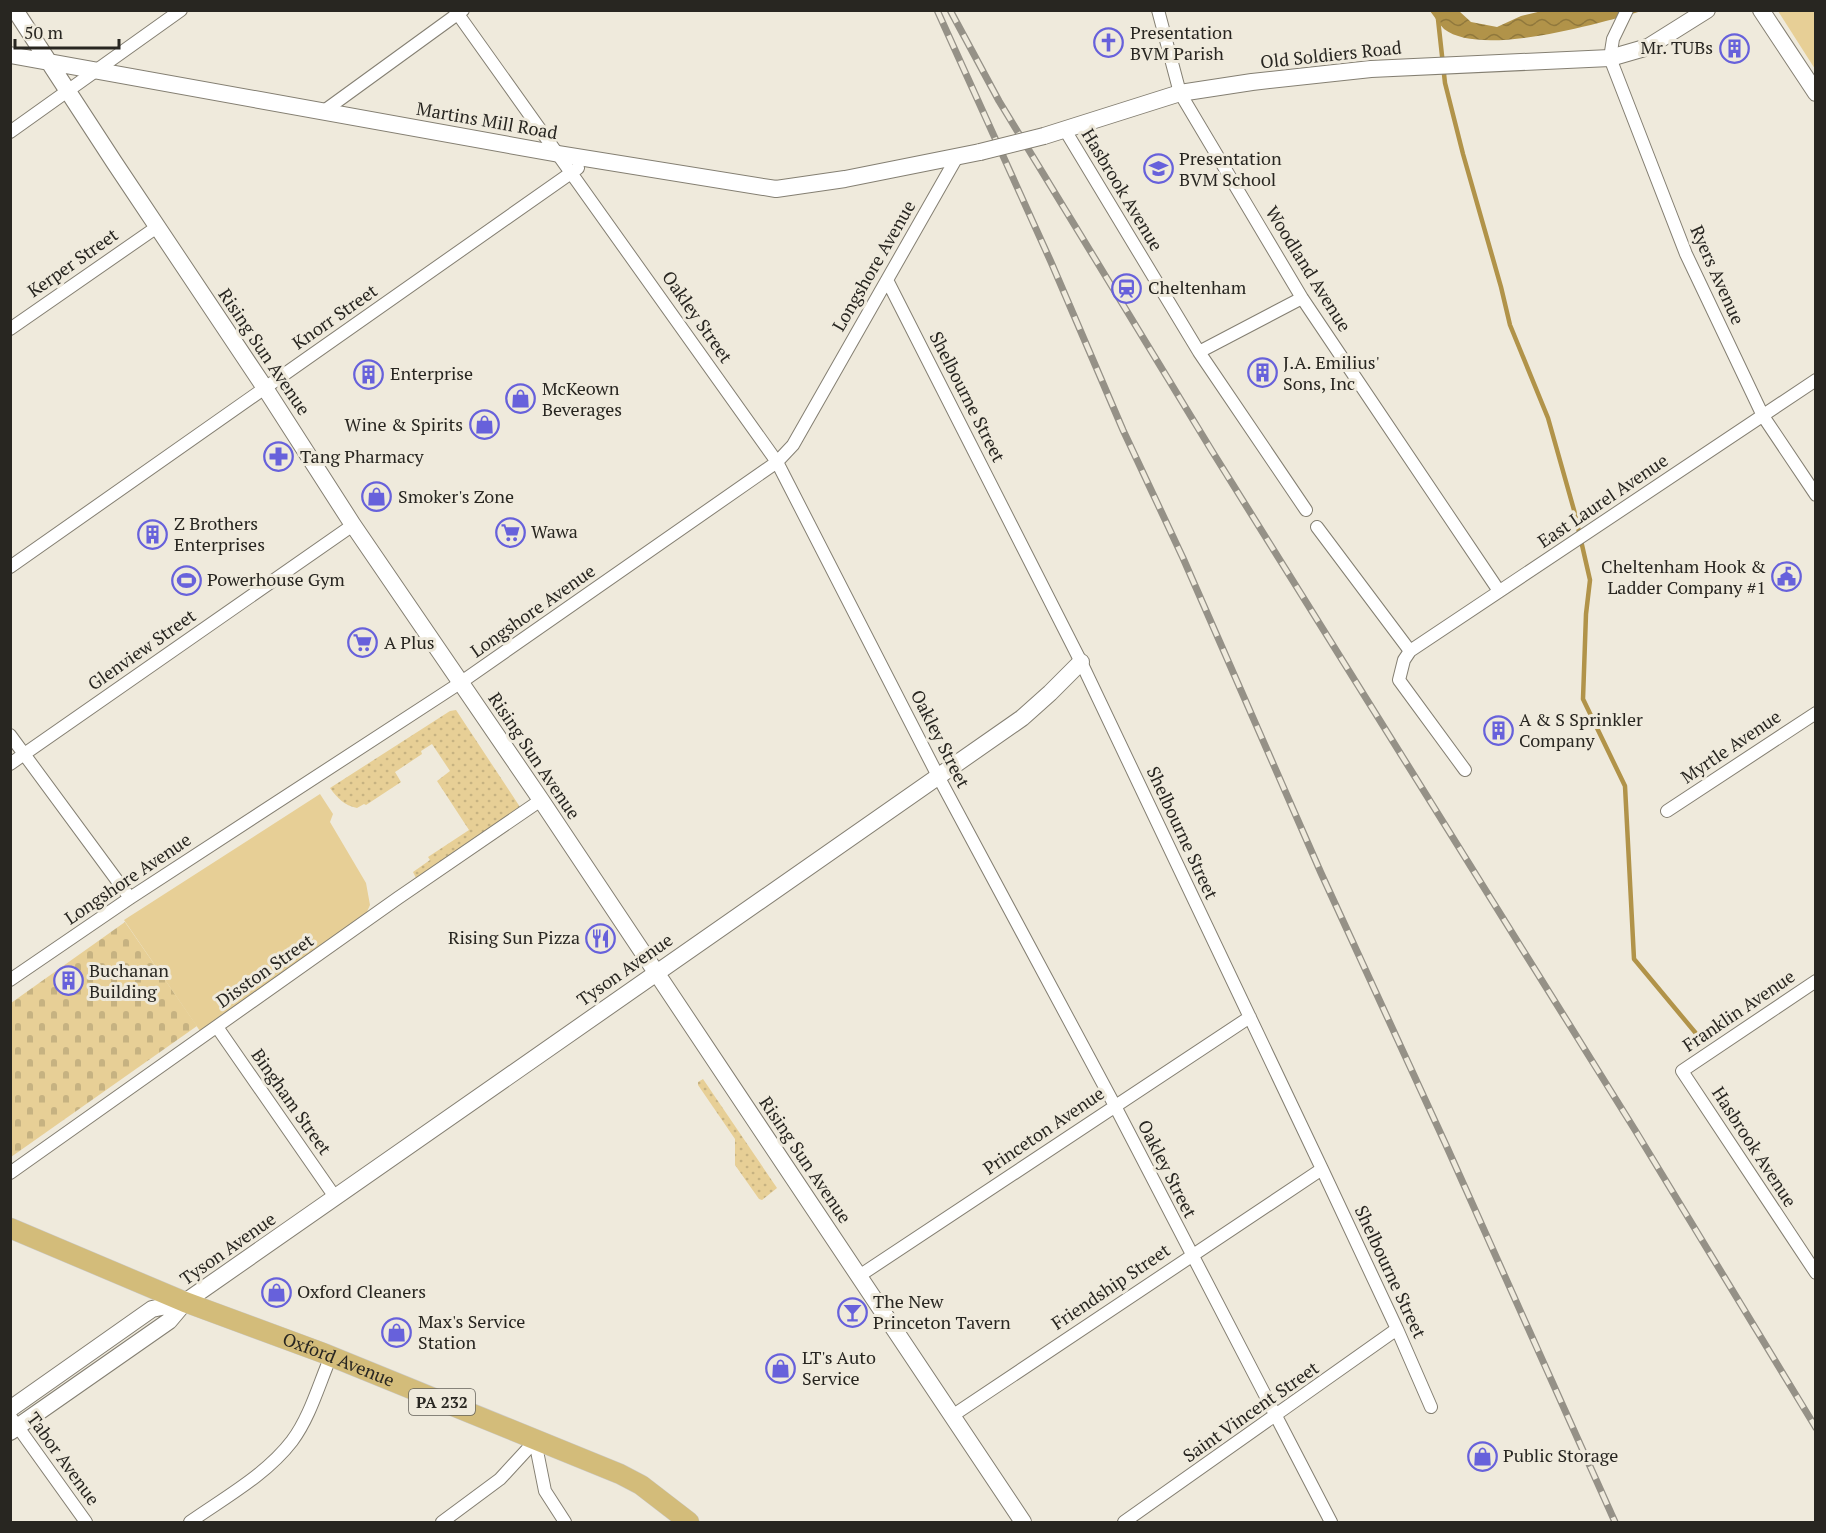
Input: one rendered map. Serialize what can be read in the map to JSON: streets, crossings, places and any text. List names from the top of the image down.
{
  "streets": {
    "main road": ["Oxford Avenue", "PA 232"],
    "street": [
      "Old Soldiers Road",
      "Martins Mill Road",
      "Hasbrook Avenue",
      "Kerper Street",
      "Longshore Avenue",
      "Woodland Avenue",
      "Ryers Avenue",
      "Knorr Street",
      "Oakley Street",
      "Rising Sun Avenue",
      "Shelbourne Street",
      "East Laurel Avenue",
      "Glenview Street",
      "Myrtle Avenue",
      "Tyson Avenue",
      "Disston Street",
      "Franklin Avenue",
      "Bingham Street",
      "Princeton Avenue",
      "Friendship Street",
      "Saint Vincent Street",
      "Tabor Avenue"
    ]
  },
  "crossings": [
    ["Old Soldiers Road", "Martins Mill Road"],
    ["Old Soldiers Road", "Hasbrook Avenue"],
    ["Old Soldiers Road", "Longshore Avenue"],
    ["Old Soldiers Road", "Woodland Avenue"],
    ["Old Soldiers Road", "Ryers Avenue"],
    ["Martins Mill Road", "Longshore Avenue"],
    ["Martins Mill Road", "Knorr Street"],
    ["Martins Mill Road", "Oakley Street"],
    ["Martins Mill Road", "Rising Sun Avenue"],
    ["Hasbrook Avenue", "Franklin Avenue"],
    ["Kerper Street", "Rising Sun Avenue"],
    ["Longshore Avenue", "Oakley Street"],
    ["Longshore Avenue", "Rising Sun Avenue"],
    ["Longshore Avenue", "Shelbourne Street"],
    ["Woodland Avenue", "East Laurel Avenue"],
    ["Ryers Avenue", "East Laurel Avenue"],
    ["Knorr Street", "Oakley Street"],
    ["Knorr Street", "Rising Sun Avenue"],
    ["Oakley Street", "Tyson Avenue"],
    ["Oakley Street", "Princeton Avenue"],
    ["Oakley Street", "Friendship Street"],
    ["Oakley Street", "Saint Vincent Street"],
    ["Rising Sun Avenue", "Glenview Street"],
    ["Rising Sun Avenue", "Tyson Avenue"],
    ["Rising Sun Avenue", "Disston Street"],
    ["Rising Sun Avenue", "Princeton Avenue"],
    ["Rising Sun Avenue", "Friendship Street"],
    ["Shelbourne Street", "Tyson Avenue"],
    ["Shelbourne Street", "Princeton Avenue"],
    ["Shelbourne Street", "Friendship Street"],
    ["Shelbourne Street", "Saint Vincent Street"],
    ["Tyson Avenue", "Bingham Street"],
    ["Tyson Avenue", "Oxford Avenue"],
    ["Tyson Avenue", "Tabor Avenue"],
    ["Disston Street", "Bingham Street"]
  ],
  "places": {
    "church": ["Presentation BVM Parish"],
    "building": [
      "Mr. TUBs",
      "J.A. Emilius' Sons, Inc",
      "Enterprise",
      "Z Brothers Enterprises",
      "A & S Sprinkler Company",
      "Buchanan Building"
    ],
    "school or university": ["Presentation BVM School"],
    "station": ["Cheltenham"],
    "shop": [
      "McKeown Beverages",
      "Wine & Spirits",
      "Smoker's Zone",
      "Oxford Cleaners",
      "Max's Service Station",
      "LT's Auto Service",
      "Public Storage"
    ],
    "pharmacy": ["Tang Pharmacy"],
    "supermarket": ["Wawa", "A Plus"],
    "public building": ["Cheltenham Hook & Ladder Company #1"],
    "sports": ["Powerhouse Gym"],
    "restaurant": ["Rising Sun Pizza"],
    "bar": ["The New Princeton Tavern"]
  },
  "scale_bar": "50 m"
}
